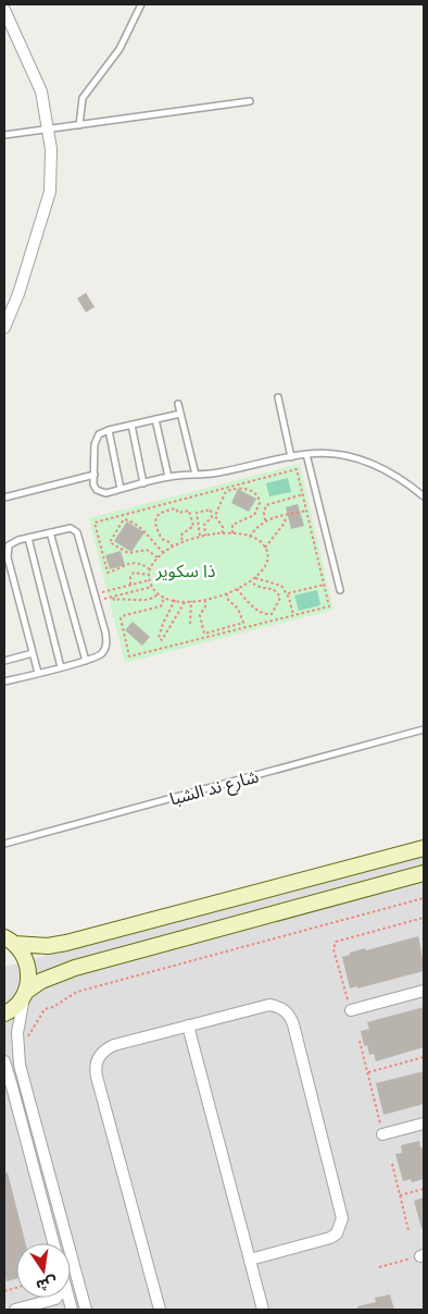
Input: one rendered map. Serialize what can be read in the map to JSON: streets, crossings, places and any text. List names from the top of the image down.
{
  "streets": {
    "lane": ["شارع ند الشبا"]
  },
  "parks": ["ذا سكوير"],
  "north": "bottom"
}
